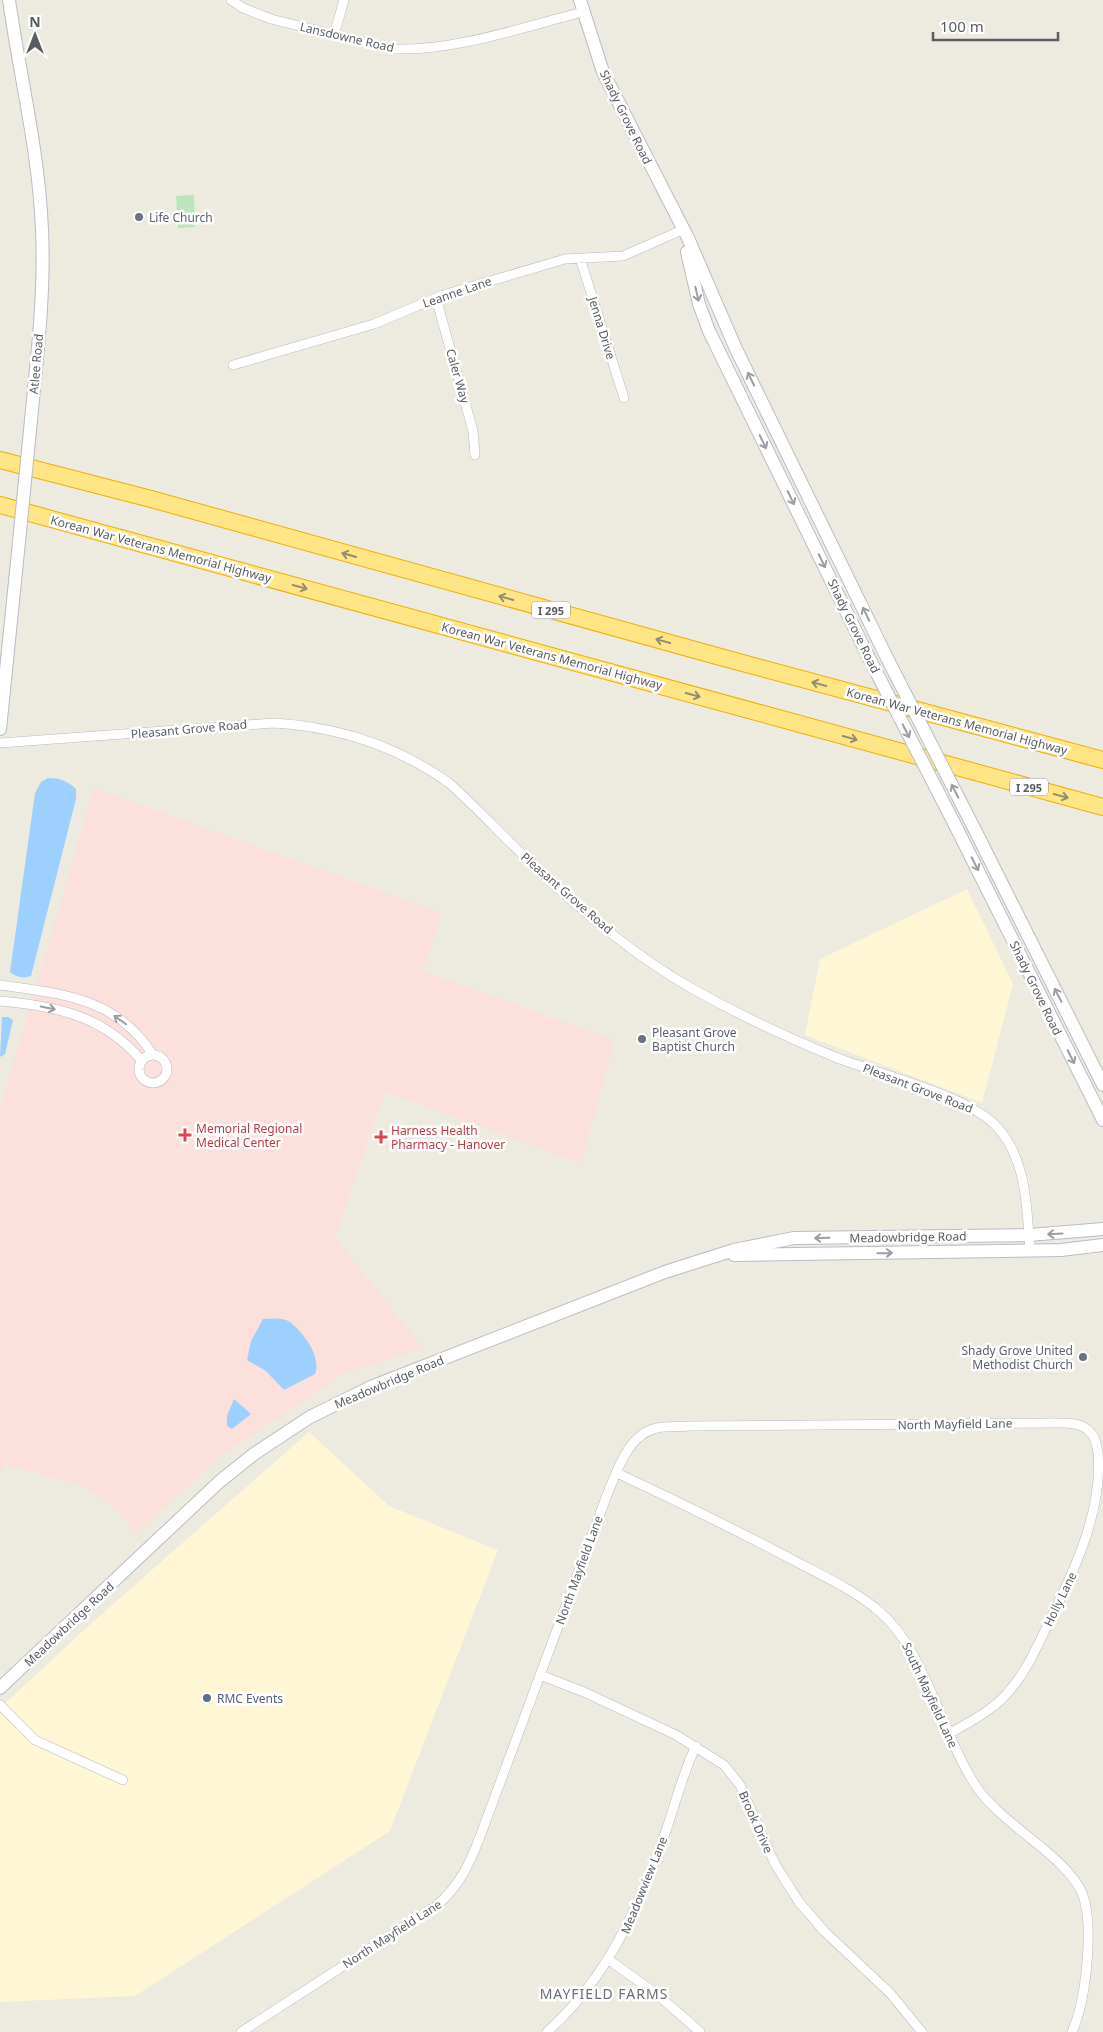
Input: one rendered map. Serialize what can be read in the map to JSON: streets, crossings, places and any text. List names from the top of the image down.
{
  "streets": {
    "highway": ["Korean War Veterans Memorial Highway", "I 295"],
    "main road": ["Shady Grove Road", "Atlee Road", "Meadowbridge Road"],
    "street": [
      "Lansdowne Road",
      "Leanne Lane",
      "Jenna Drive",
      "Caler Way",
      "Pleasant Grove Road",
      "North Mayfield Lane",
      "Holly Lane",
      "South Mayfield Lane",
      "Brook Drive",
      "Meadowview Lane"
    ]
  },
  "crossings": [
    ["Lansdowne Road", "Shady Grove Road"],
    ["Shady Grove Road", "Leanne Lane"],
    ["Leanne Lane", "Jenna Drive"],
    ["Leanne Lane", "Caler Way"],
    ["Pleasant Grove Road", "Meadowbridge Road"],
    ["North Mayfield Lane", "Holly Lane"],
    ["North Mayfield Lane", "South Mayfield Lane"],
    ["North Mayfield Lane", "Brook Drive"],
    ["Holly Lane", "South Mayfield Lane"],
    ["Brook Drive", "Meadowview Lane"]
  ],
  "districts": ["MAYFIELD FARMS"],
  "places": {
    "other": [
      "Life Church",
      "Pleasant Grove Baptist Church",
      "Shady Grove United Methodist Church",
      "RMC Events"
    ],
    "health": ["Memorial Regional Medical Center", "Harness Health Pharmacy - Hanover"]
  },
  "scale_bar": "100 m",
  "north": "top"
}
